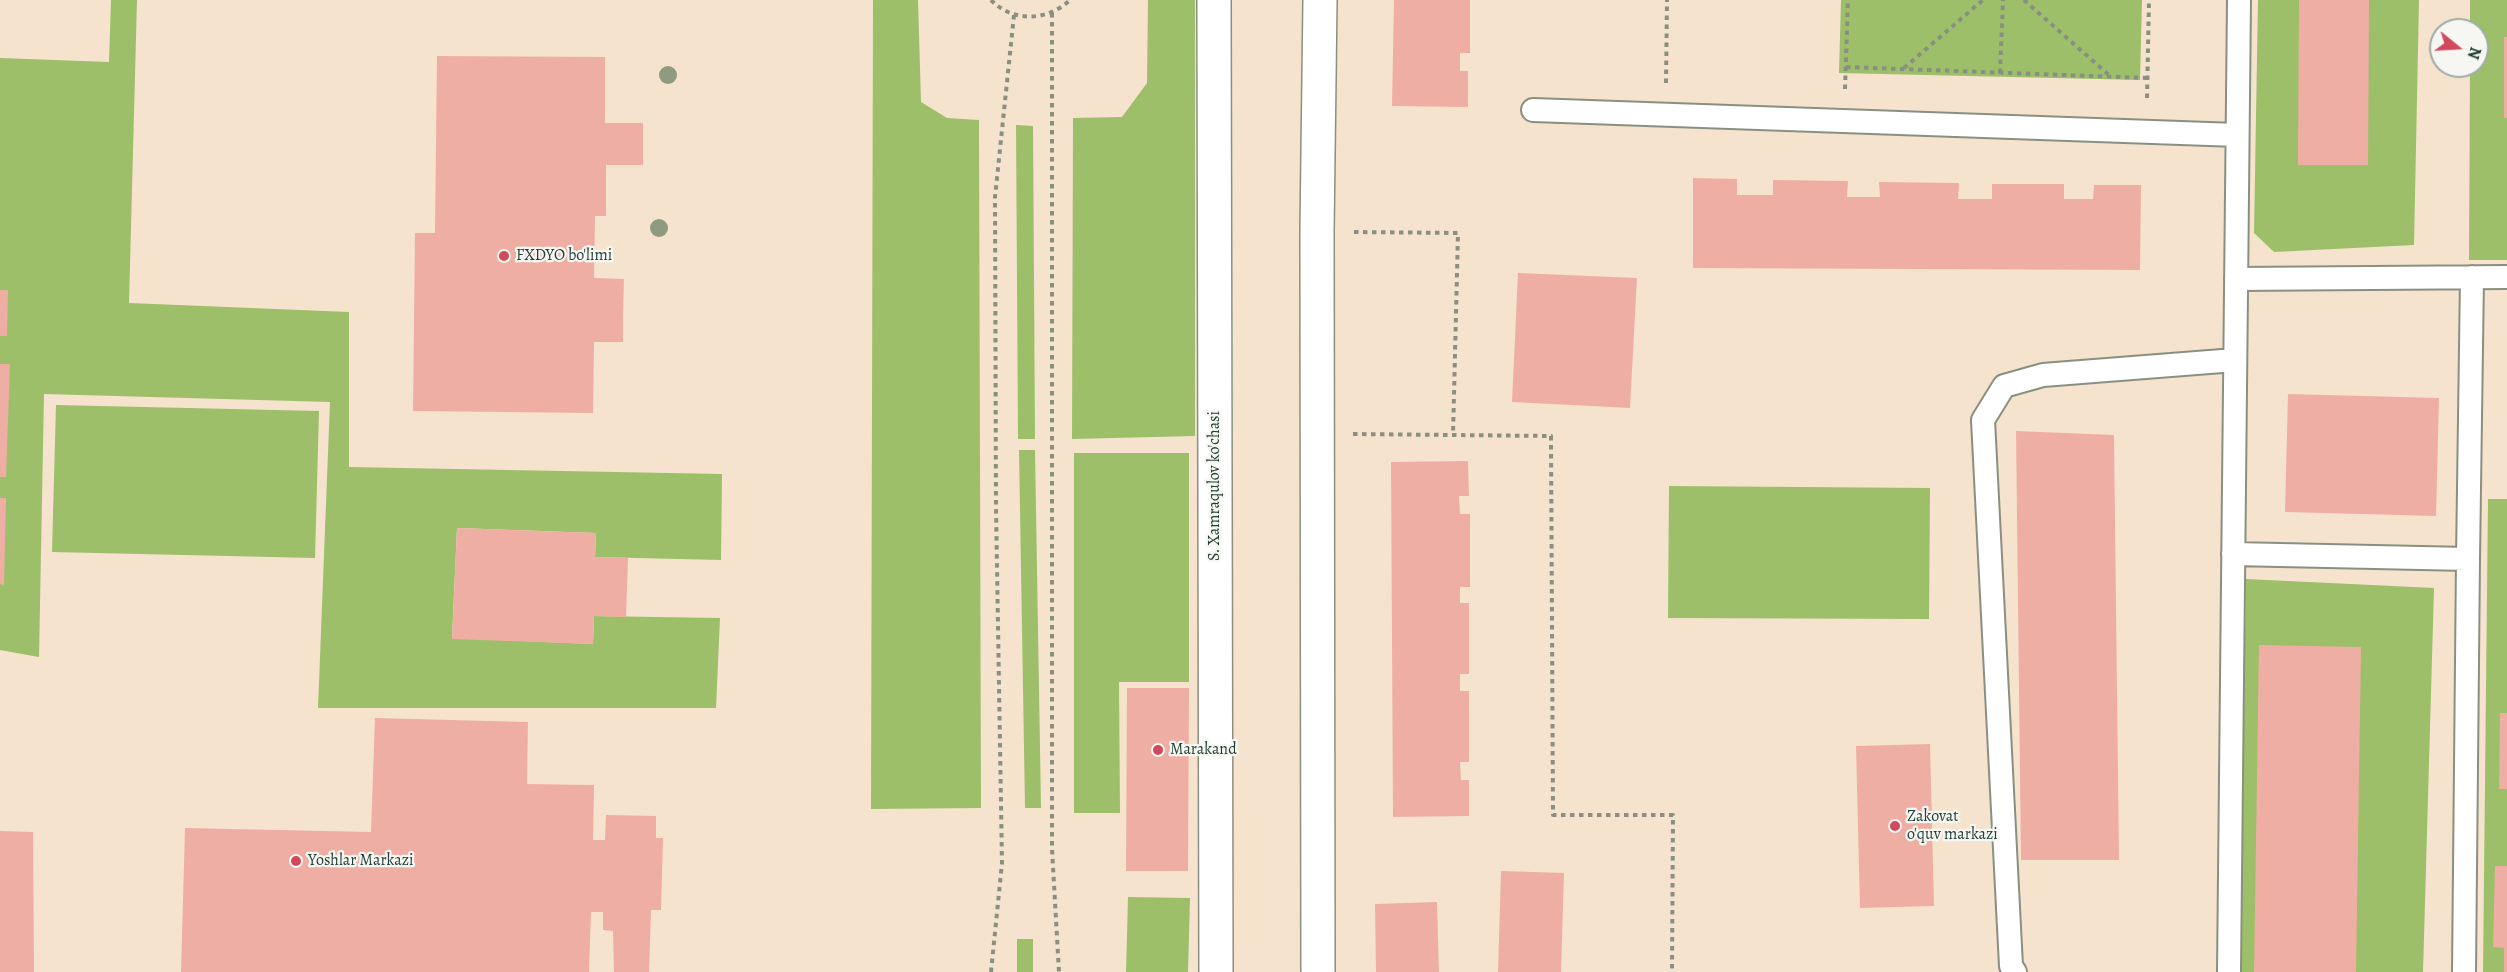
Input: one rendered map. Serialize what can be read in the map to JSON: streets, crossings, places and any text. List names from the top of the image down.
{
  "streets": {
    "street": ["S. Xamraqulov ko'chasi"]
  },
  "places": [
    "FXDYO bo'limi",
    "Marakand",
    "Zakovat o'quv markazi",
    "Yoshlar Markazi"
  ],
  "north": "right"
}
